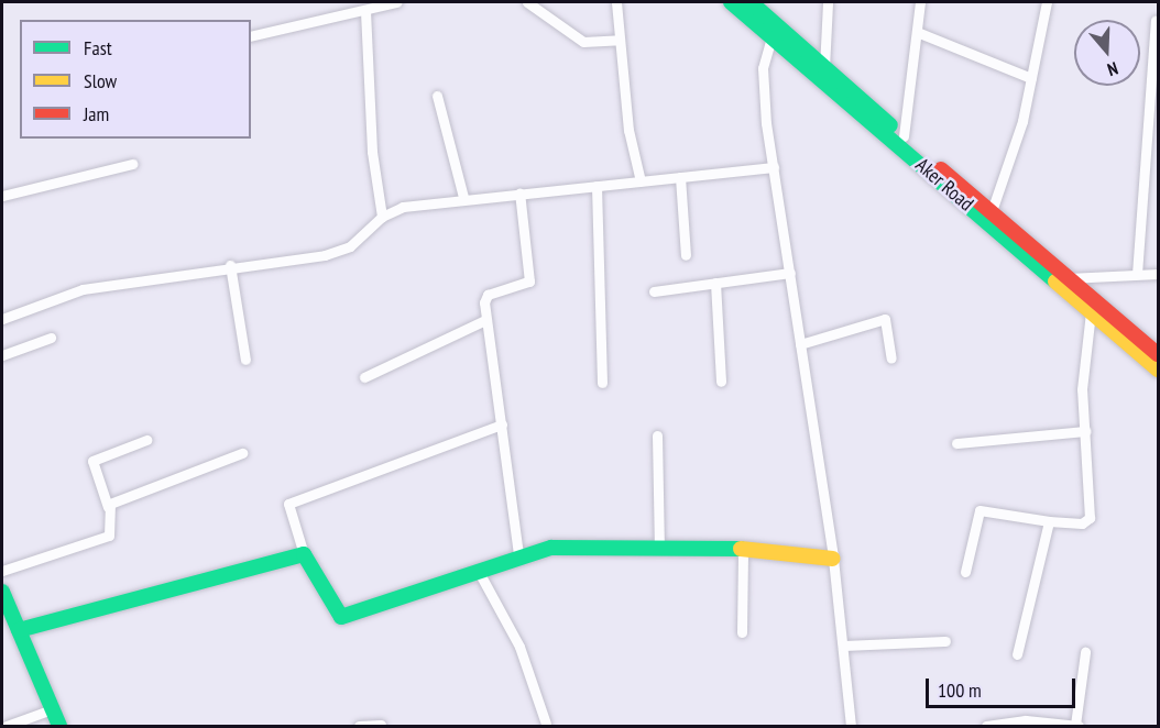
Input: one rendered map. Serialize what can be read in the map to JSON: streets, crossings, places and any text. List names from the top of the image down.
{
  "streets": {
    "street": ["Aker Road"]
  },
  "legend": ["Fast", "Slow", "Jam"],
  "scale_bar": "100 m",
  "north": "bottom"
}
